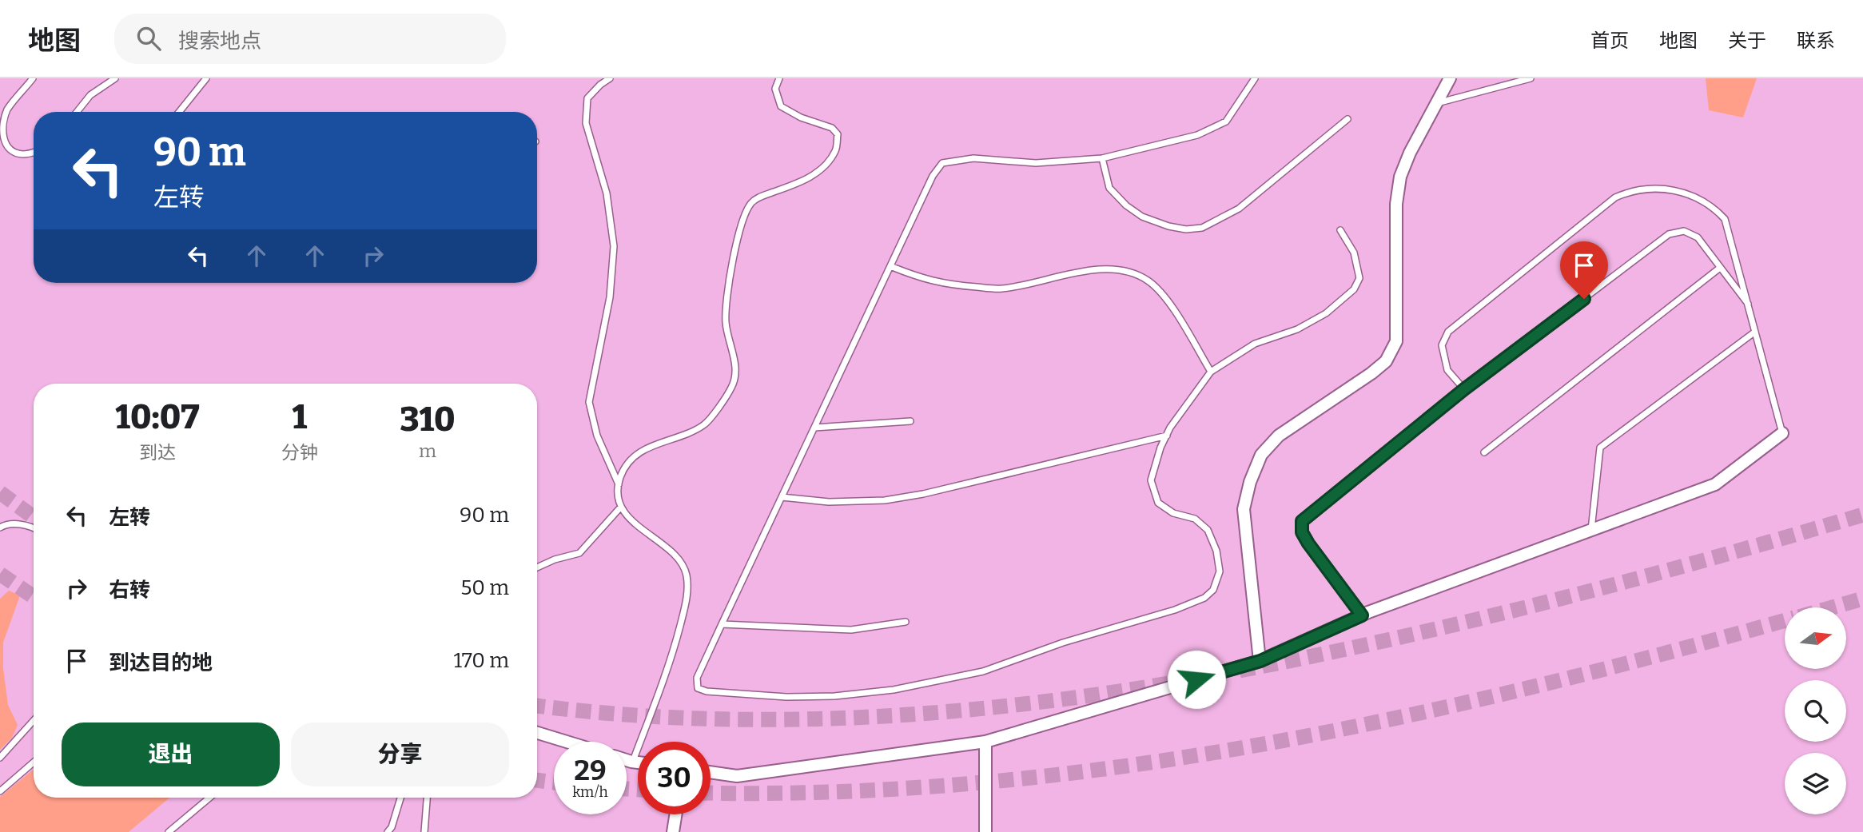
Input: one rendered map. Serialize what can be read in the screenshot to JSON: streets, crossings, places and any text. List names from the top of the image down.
{
  "north": "right",
  "page": {
    "header": "地图",
    "search": "搜索地点",
    "nav": [
      "首页",
      "地图",
      "关于",
      "联系"
    ],
    "turn": ["90 m", "左转"],
    "eta": [
      "10:07",
      "到达",
      "1",
      "分钟",
      "310",
      "m"
    ],
    "list": [
      {
        "name": "左转",
        "value": "90 m"
      },
      {
        "name": "右转",
        "value": "50 m"
      },
      {
        "name": "到达目的地",
        "value": "170 m"
      }
    ],
    "buttons": ["退出", "分享"],
    "speed": "29 km/h",
    "limit": "30"
  }
}
